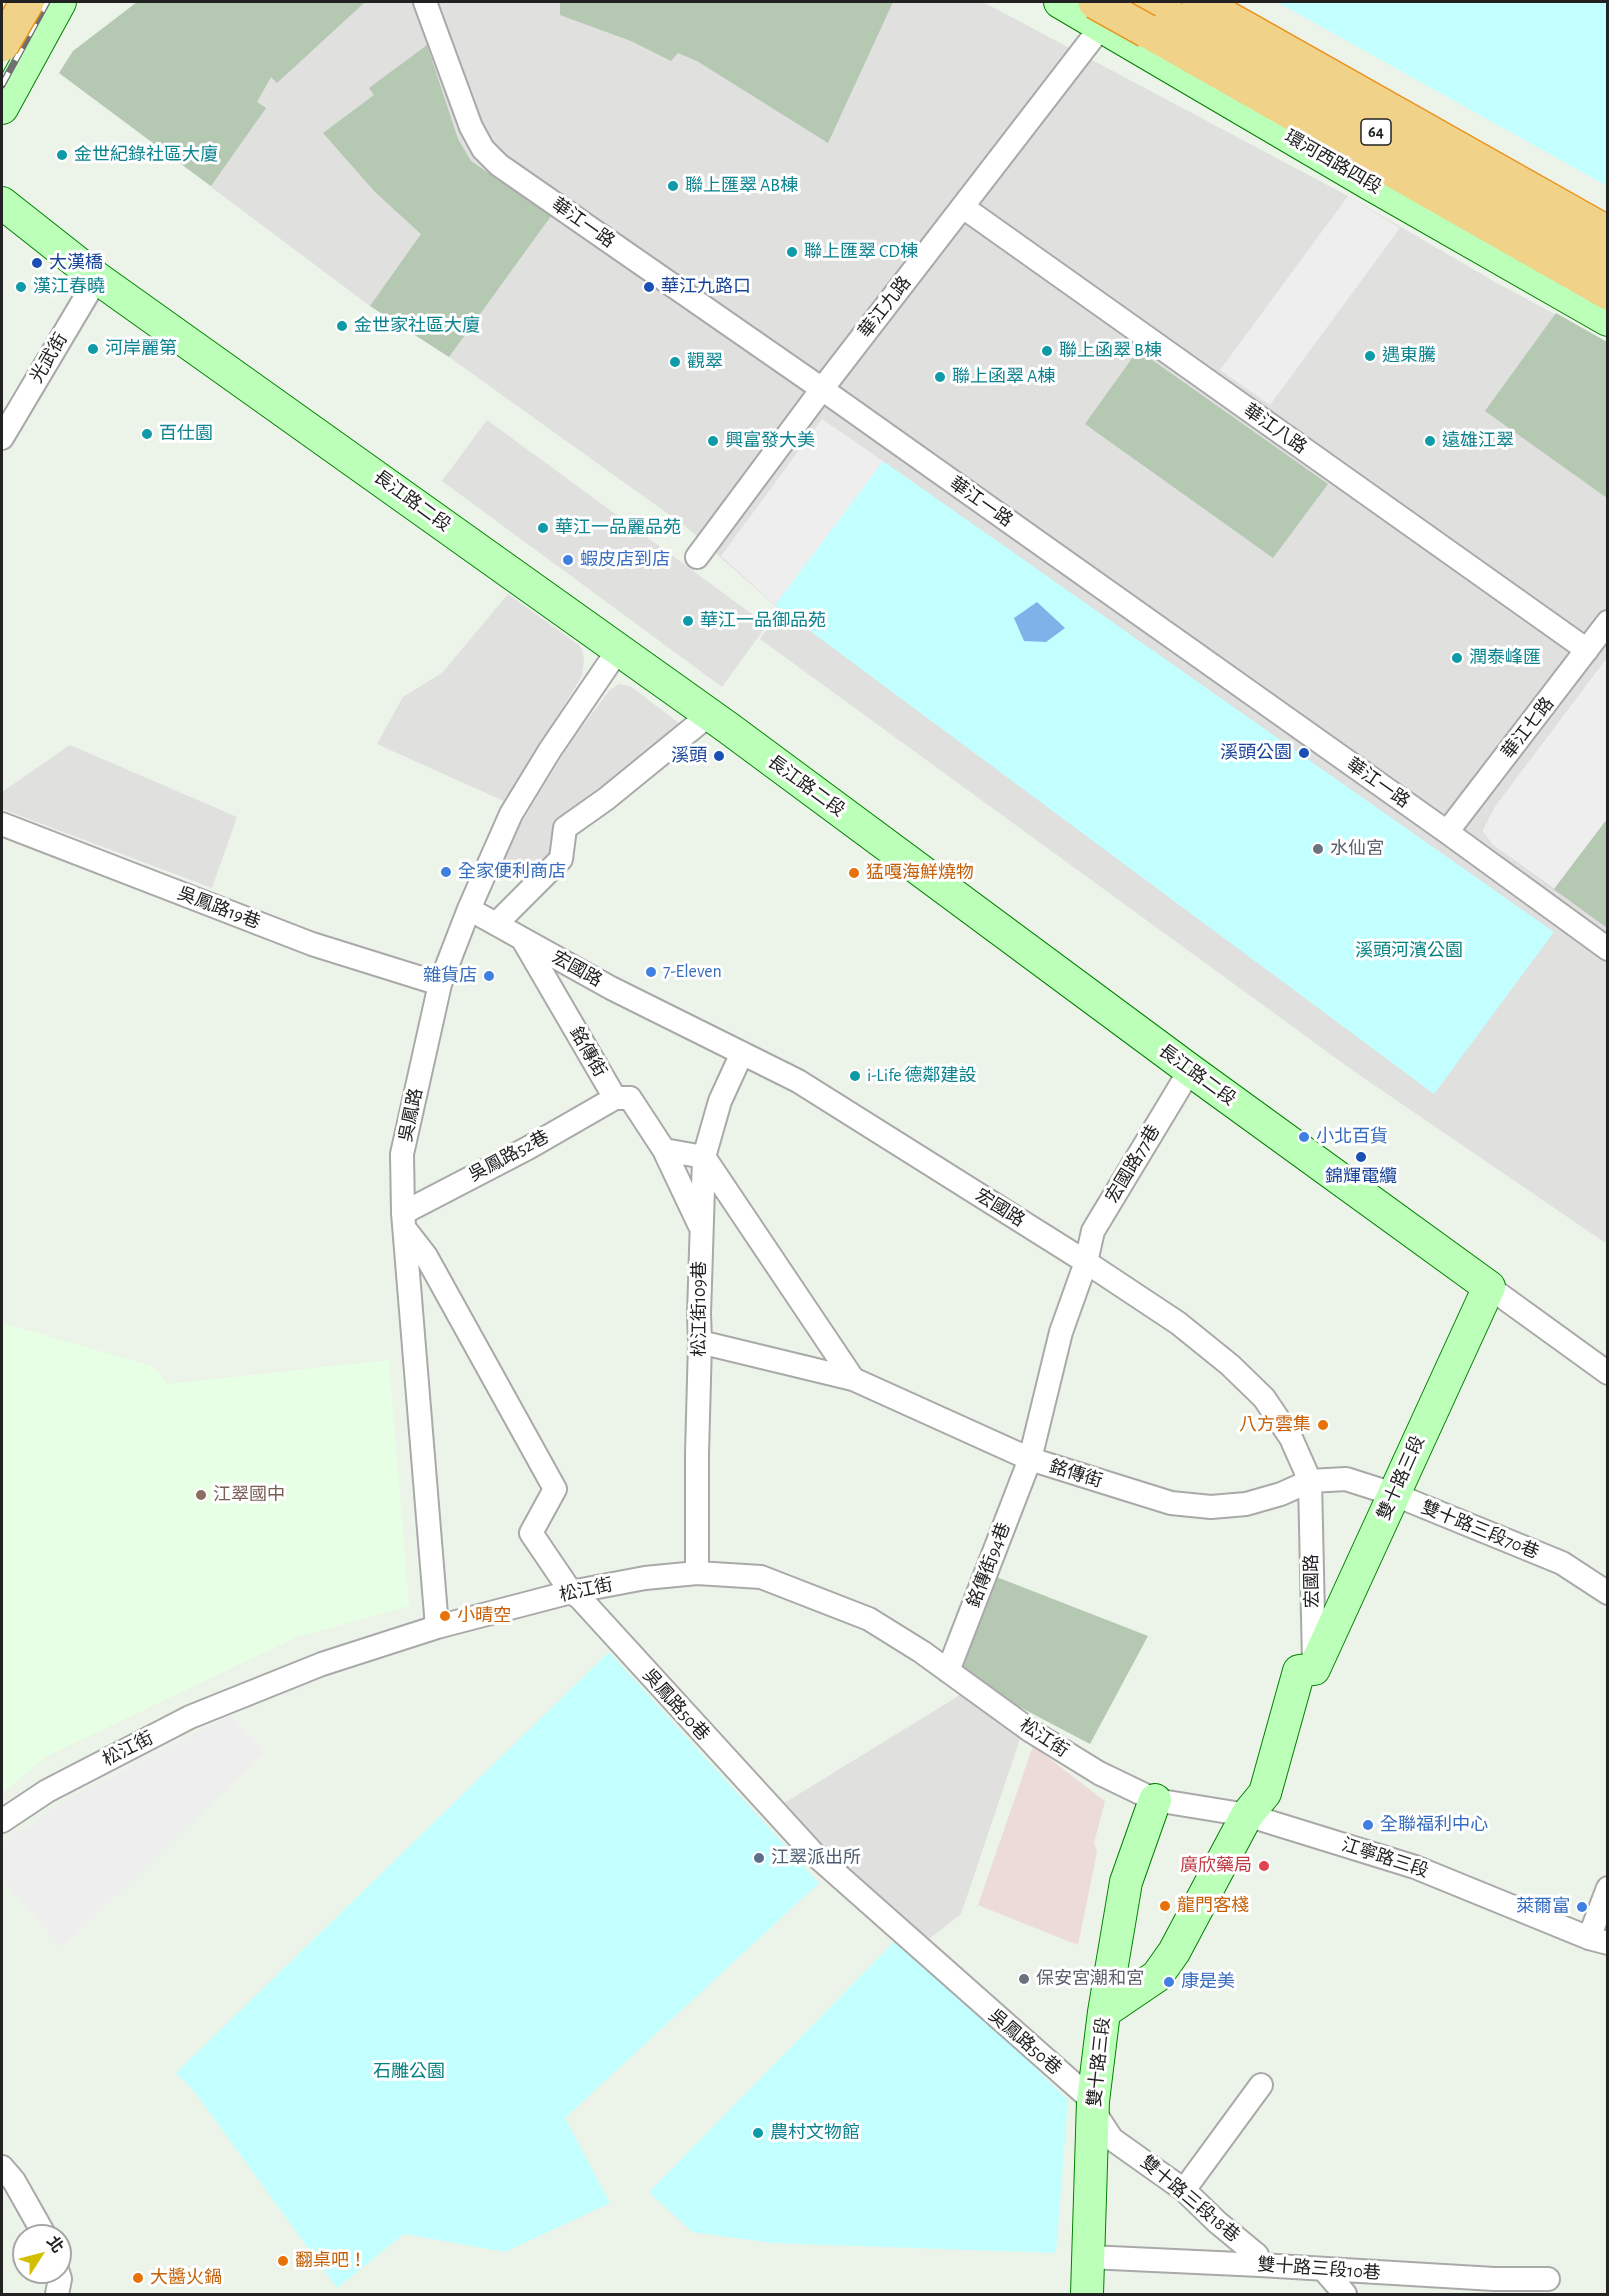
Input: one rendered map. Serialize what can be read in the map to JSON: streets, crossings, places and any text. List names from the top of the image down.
{
  "streets": {
    "highway": ["64"],
    "street": [
      "環河西路四段",
      "華江一路",
      "華江九路",
      "光武街",
      "華江八路",
      "長江路二段",
      "華江七路",
      "吳鳳路19巷",
      "宏國路",
      "銘傳街",
      "吳鳳路",
      "吳鳳路52巷",
      "宏國路77巷",
      "松江街109巷",
      "雙十路三段",
      "雙十路三段70巷",
      "銘傳街94巷",
      "松江街",
      "吳鳳路50巷",
      "江寧路三段",
      "雙十路三段18巷",
      "雙十路三段10巷"
    ]
  },
  "crossings": [
    ["環河西路四段", "華江九路"],
    ["華江一路", "華江九路"],
    ["華江一路", "華江七路"],
    ["華江九路", "華江八路"],
    ["光武街", "長江路二段"],
    ["華江八路", "華江七路"],
    ["長江路二段", "吳鳳路"],
    ["長江路二段", "宏國路77巷"],
    ["長江路二段", "雙十路三段"],
    ["吳鳳路19巷", "吳鳳路"],
    ["宏國路", "銘傳街"],
    ["宏國路", "吳鳳路"],
    ["宏國路", "宏國路77巷"],
    ["宏國路", "松江街109巷"],
    ["宏國路", "雙十路三段"],
    ["宏國路", "雙十路三段70巷"],
    ["銘傳街", "吳鳳路52巷"],
    ["銘傳街", "宏國路77巷"],
    ["銘傳街", "松江街109巷"],
    ["銘傳街", "雙十路三段70巷"],
    ["銘傳街", "銘傳街94巷"],
    ["吳鳳路", "吳鳳路52巷"],
    ["吳鳳路", "松江街"],
    ["吳鳳路", "吳鳳路50巷"],
    ["吳鳳路52巷", "吳鳳路50巷"],
    ["宏國路77巷", "銘傳街94巷"],
    ["松江街109巷", "松江街"],
    ["雙十路三段", "雙十路三段70巷"],
    ["雙十路三段", "松江街"],
    ["雙十路三段", "吳鳳路50巷"],
    ["雙十路三段", "江寧路三段"],
    ["雙十路三段", "雙十路三段18巷"],
    ["雙十路三段", "雙十路三段10巷"],
    ["銘傳街94巷", "松江街"],
    ["松江街", "吳鳳路50巷"],
    ["松江街", "江寧路三段"],
    ["吳鳳路50巷", "雙十路三段18巷"],
    ["雙十路三段18巷", "雙十路三段10巷"]
  ],
  "parks": ["溪頭河濱公園", "石雕公園"],
  "places": [
    "金世紀錄社區大廈",
    "聯上匯翠 AB棟",
    "聯上匯翠 CD棟",
    "大漢橋",
    "漢江春曉",
    "華江九路口",
    "金世家社區大廈",
    "河岸麗第",
    "聯上函翠 B棟",
    "遇東騰",
    "觀翠",
    "聯上函翠 A棟",
    "百仕園",
    "興富發大美",
    "遠雄江翠",
    "華江一品麗品苑",
    "蝦皮店到店",
    "華江一品御品苑",
    "潤泰峰匯",
    "溪頭公園",
    "溪頭",
    "水仙宮",
    "全家便利商店",
    "猛嘎海鮮燒物",
    "7-Eleven",
    "雜貨店",
    "i-Life 德鄰建設",
    "小北百貨",
    "錦輝電纜",
    "八方雲集",
    "江翠國中",
    "小晴空",
    "全聯福利中心",
    "江翠派出所",
    "廣欣藥局",
    "龍門客棧",
    "萊爾富",
    "保安宮潮和宮",
    "康是美",
    "農村文物館",
    "翻桌吧！",
    "大醬火鍋"
  ],
  "north": "top right"
}
